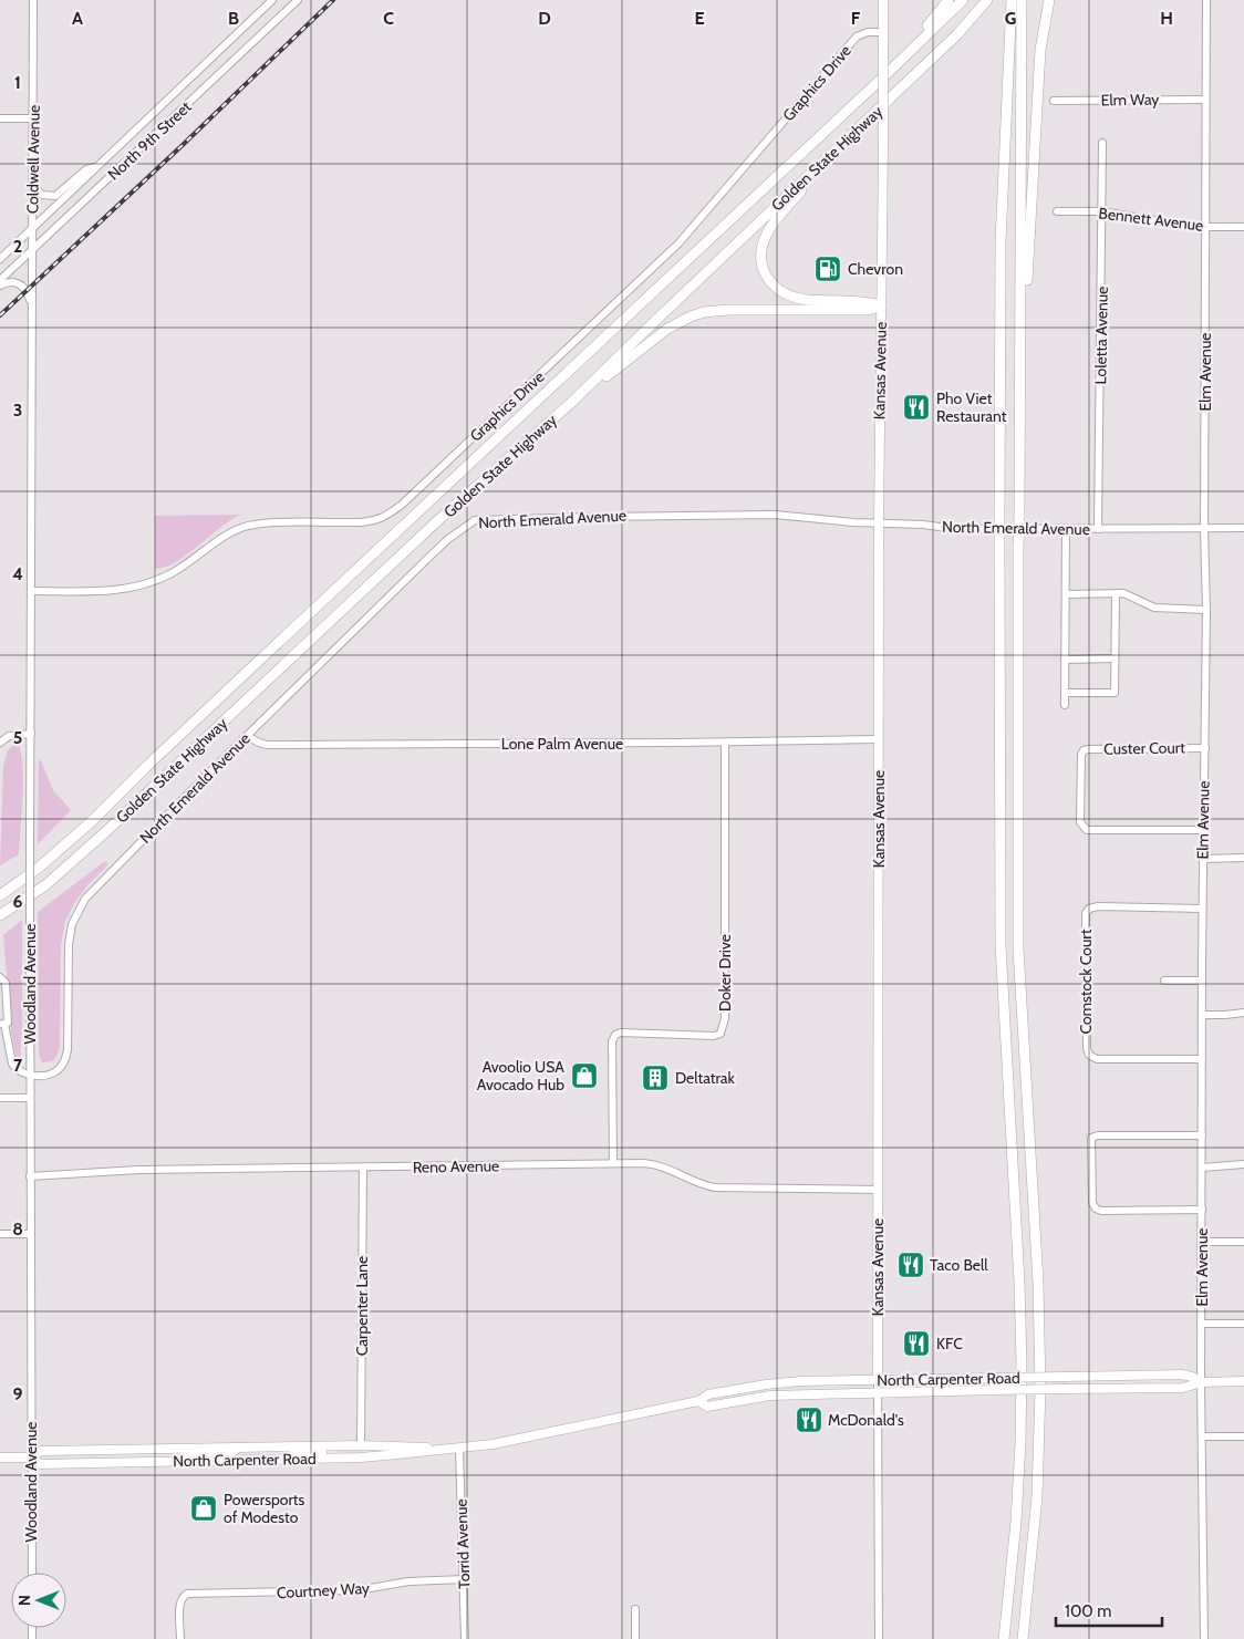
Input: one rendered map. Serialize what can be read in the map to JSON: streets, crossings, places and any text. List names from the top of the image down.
{
  "streets": {
    "highway": ["Golden State Highway"],
    "main road": ["Kansas Avenue", "North Carpenter Road"],
    "street": [
      "Graphics Drive",
      "Elm Way",
      "North 9th Street",
      "Coldwell Avenue",
      "Bennett Avenue",
      "Loletta Avenue",
      "Elm Avenue",
      "North Emerald Avenue",
      "Lone Palm Avenue",
      "Custer Court",
      "Doker Drive",
      "Comstock Court",
      "Woodland Avenue",
      "Reno Avenue",
      "Carpenter Lane",
      "Torrid Avenue",
      "Courtney Way"
    ]
  },
  "crossings": [
    ["Graphics Drive", "Kansas Avenue"],
    ["Graphics Drive", "Woodland Avenue"],
    ["Elm Way", "Elm Avenue"],
    ["North 9th Street", "Coldwell Avenue"],
    ["Coldwell Avenue", "Woodland Avenue"],
    ["Bennett Avenue", "Loletta Avenue"],
    ["Bennett Avenue", "Elm Avenue"],
    ["Loletta Avenue", "North Emerald Avenue"],
    ["Kansas Avenue", "North Emerald Avenue"],
    ["Kansas Avenue", "Lone Palm Avenue"],
    ["Kansas Avenue", "Reno Avenue"],
    ["Kansas Avenue", "North Carpenter Road"],
    ["Elm Avenue", "North Emerald Avenue"],
    ["Elm Avenue", "Custer Court"],
    ["Elm Avenue", "Comstock Court"],
    ["Elm Avenue", "North Carpenter Road"],
    ["North Emerald Avenue", "Lone Palm Avenue"],
    ["North Emerald Avenue", "Woodland Avenue"],
    ["Lone Palm Avenue", "Doker Drive"],
    ["Doker Drive", "Reno Avenue"],
    ["Woodland Avenue", "Reno Avenue"],
    ["Woodland Avenue", "North Carpenter Road"],
    ["Reno Avenue", "Carpenter Lane"],
    ["Carpenter Lane", "North Carpenter Road"],
    ["North Carpenter Road", "Torrid Avenue"],
    ["Torrid Avenue", "Courtney Way"]
  ],
  "places": {
    "fuel station": ["Chevron"],
    "restaurant": [
      "Pho Viet Restaurant",
      "Taco Bell",
      "KFC",
      "McDonald's"
    ],
    "shop": ["Avoolio USA Avocado Hub", "Powersports of Modesto"],
    "building": ["Deltatrak"]
  },
  "scale_bar": "100 m",
  "north": "left",
  "grid": {
    "columns": [
      "A",
      "B",
      "C",
      "D",
      "E",
      "F",
      "G",
      "H"
    ],
    "rows": [
      "1",
      "2",
      "3",
      "4",
      "5",
      "6",
      "7",
      "8",
      "9"
    ]
  }
}
